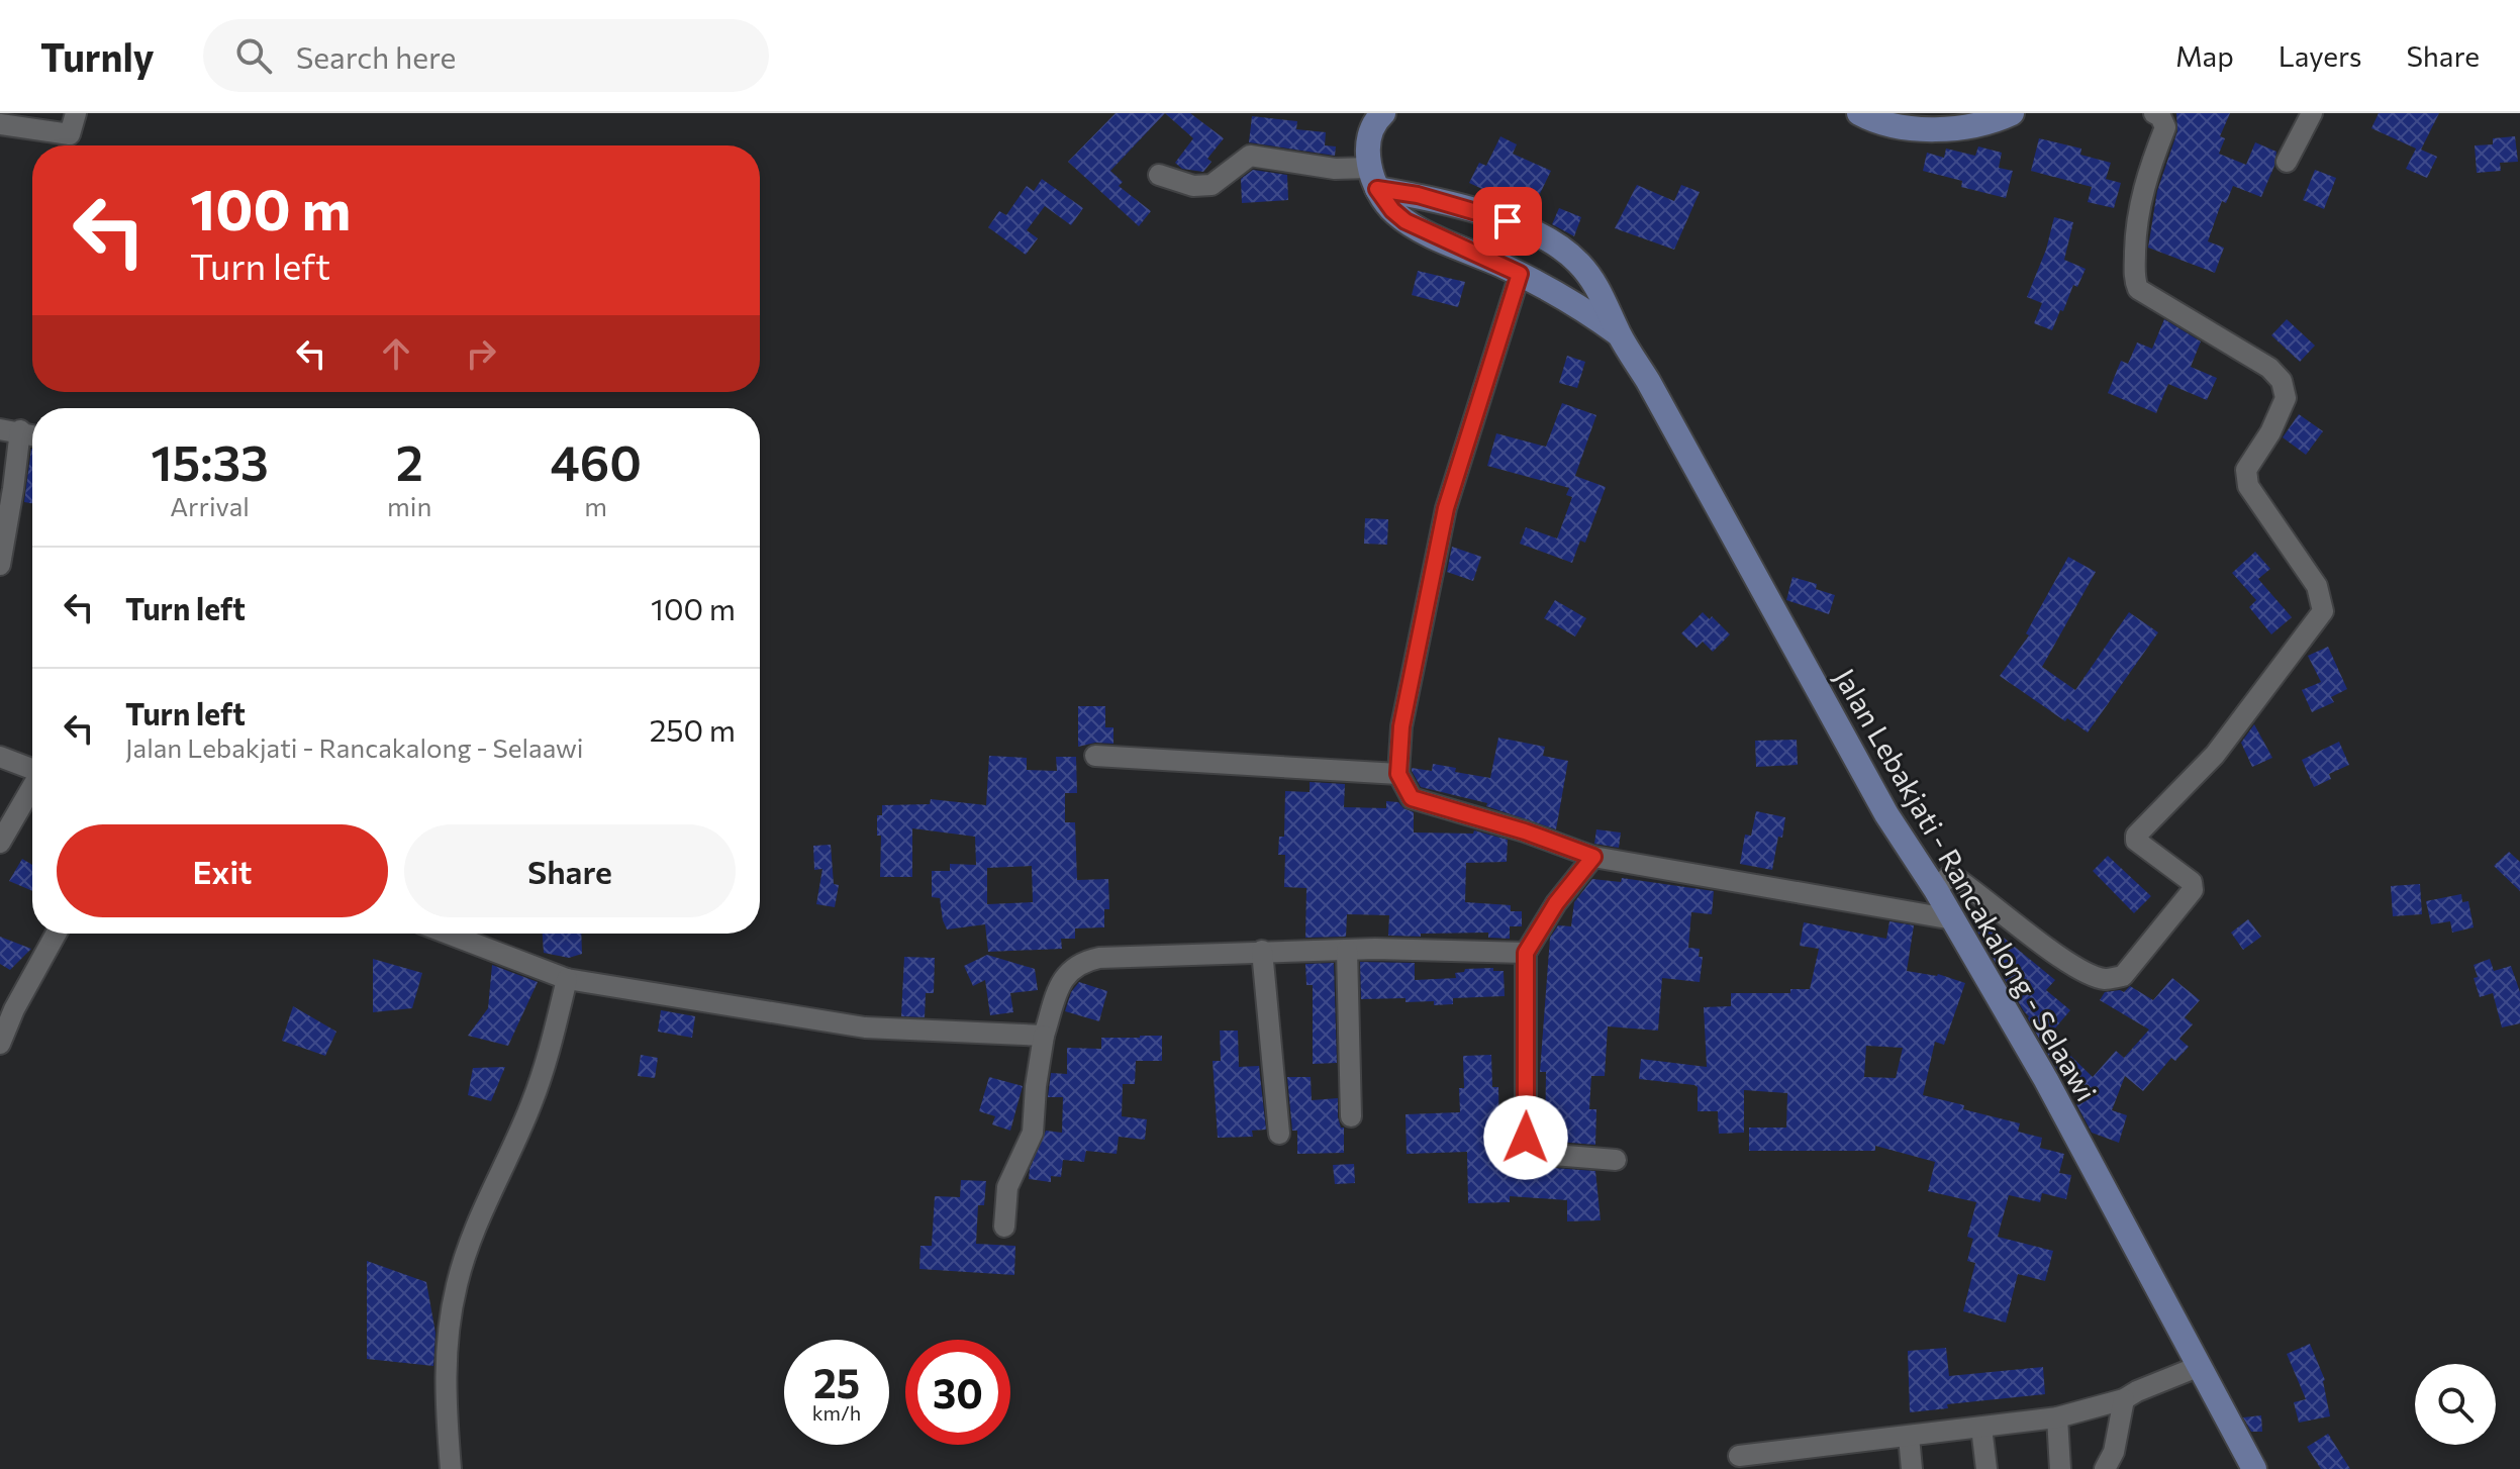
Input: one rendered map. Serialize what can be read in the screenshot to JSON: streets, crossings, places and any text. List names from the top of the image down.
{
  "streets": {
    "main road": ["Jalan Lebakjati - Rancakalong - Selaawi"]
  },
  "page": {
    "header": "Turnly",
    "search": "Search here",
    "nav": ["Map", "Layers", "Share"],
    "turn": ["100 m", "Turn left"],
    "eta": [
      "15:33",
      "Arrival",
      "2",
      "min",
      "460",
      "m"
    ],
    "list": [
      {
        "name": "Turn left",
        "value": "100 m"
      },
      {
        "name": "Turn left",
        "note": "Jalan Lebakjati - Rancakalong - Selaawi",
        "value": "250 m"
      }
    ],
    "buttons": ["Exit", "Share"],
    "speed": "25 km/h",
    "limit": "30"
  }
}
